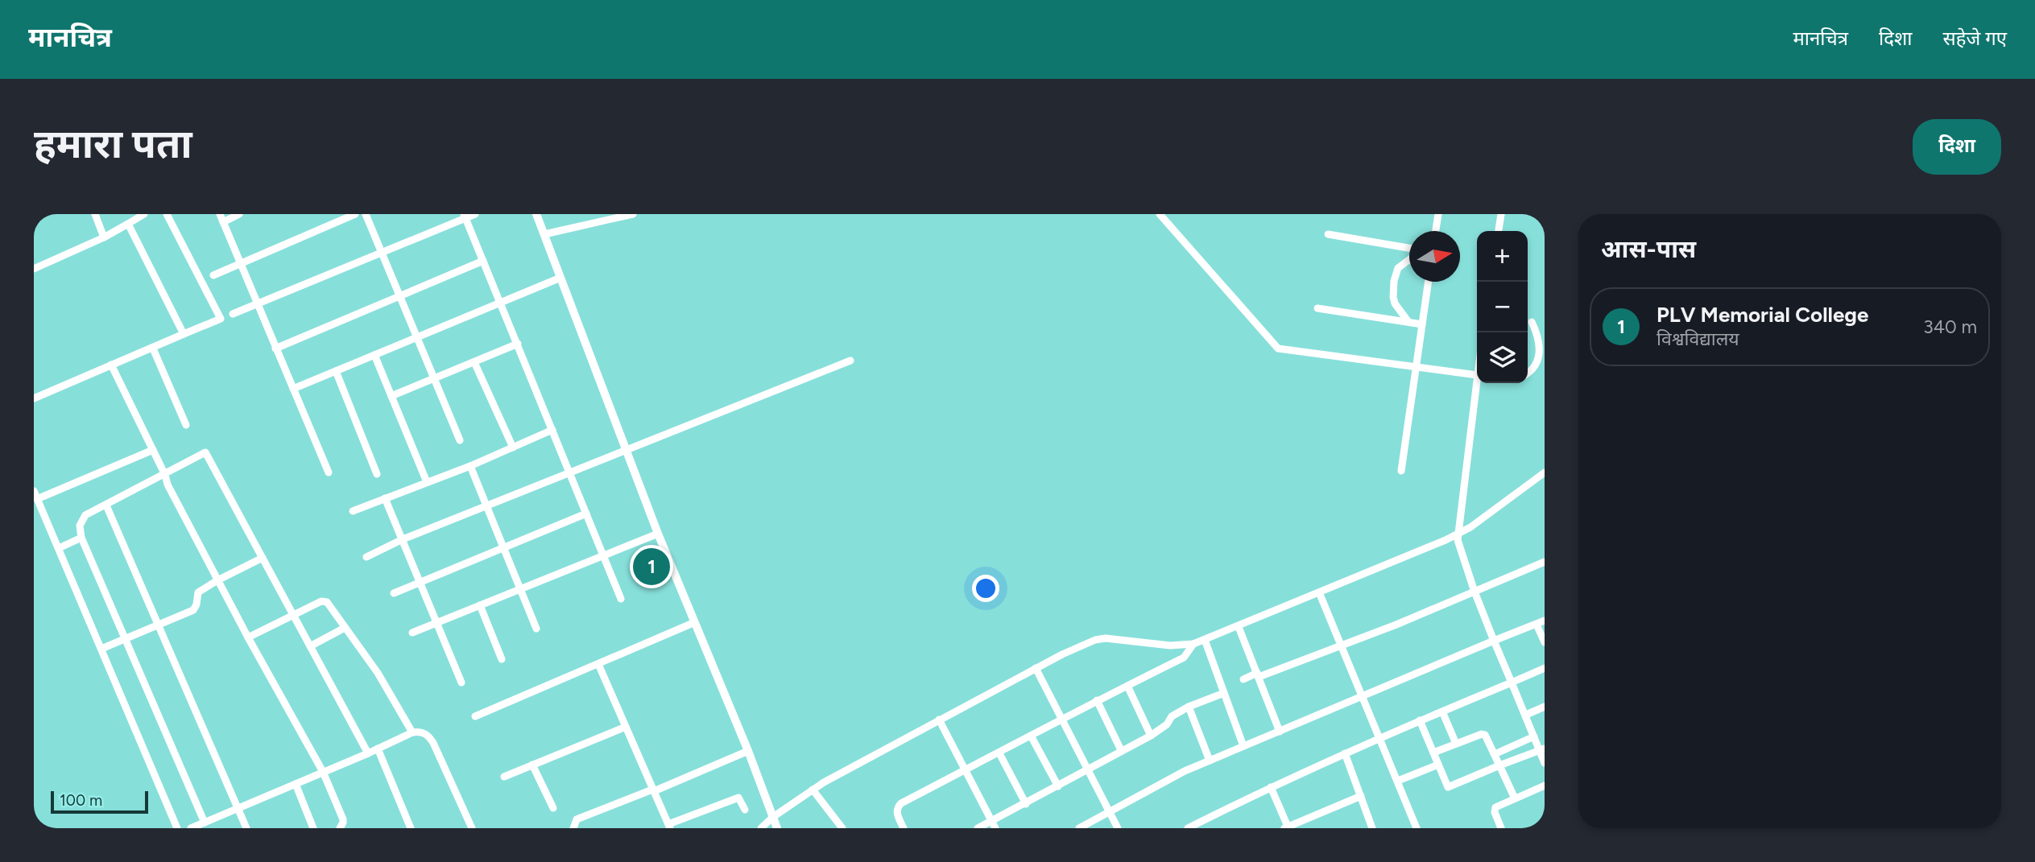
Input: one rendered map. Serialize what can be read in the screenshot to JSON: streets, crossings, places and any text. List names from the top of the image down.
{
  "scale_bar": "100 m",
  "north": "right",
  "page": {
    "header": "मानचित्र",
    "nav": ["मानचित्र", "दिशा", "सहेजे गए"],
    "buttons": "दिशा",
    "title": "हमारा पता",
    "heading": "आस-पास",
    "map_buttons": ["+", "−"],
    "list": [
      {
        "mark": "1",
        "name": "PLV Memorial College",
        "note": "विश्वविद्यालय",
        "value": "340 m"
      }
    ],
    "pins": "1",
    "scale": "100 m"
  }
}
